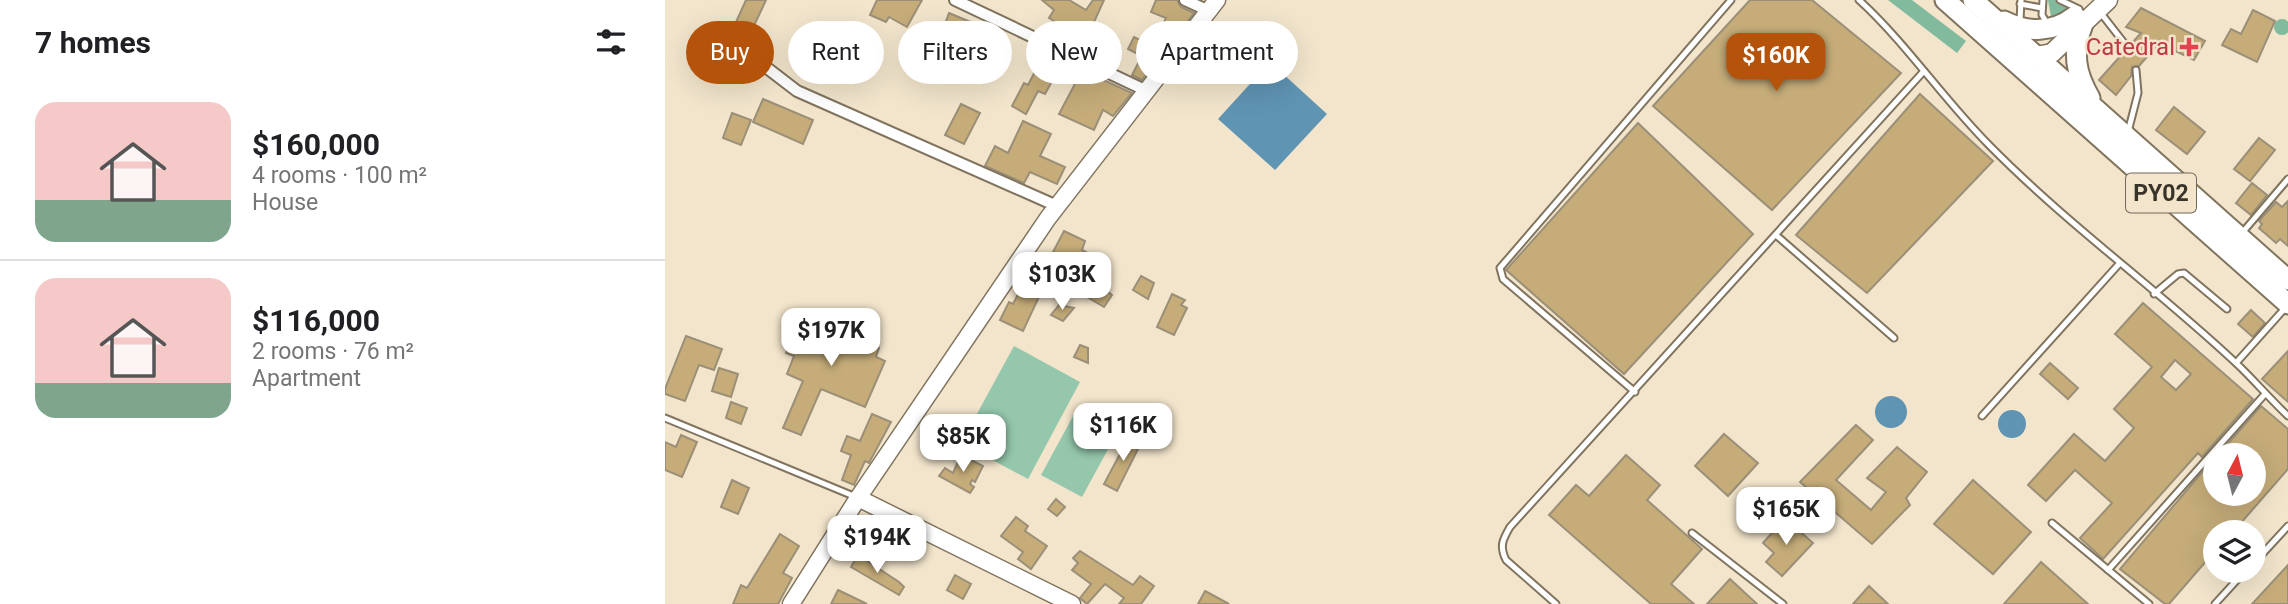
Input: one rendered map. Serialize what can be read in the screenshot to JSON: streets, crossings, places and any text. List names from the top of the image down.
{
  "streets": {
    "highway": ["PY02"]
  },
  "places": {
    "health": ["Catedral"]
  },
  "north": "top",
  "page": {
    "heading": "7 homes",
    "chip": [
      "Buy",
      "Rent",
      "Filters",
      "New",
      "Apartment"
    ],
    "price": [
      "$160K",
      "$103K",
      "$197K",
      "$116K",
      "$85K",
      "$165K",
      "$194K"
    ],
    "list": [
      {
        "name": "$160,000",
        "note": "4 rooms · 100 m² · House"
      },
      {
        "name": "$116,000",
        "note": "2 rooms · 76 m² · Apartment"
      }
    ]
  }
}
